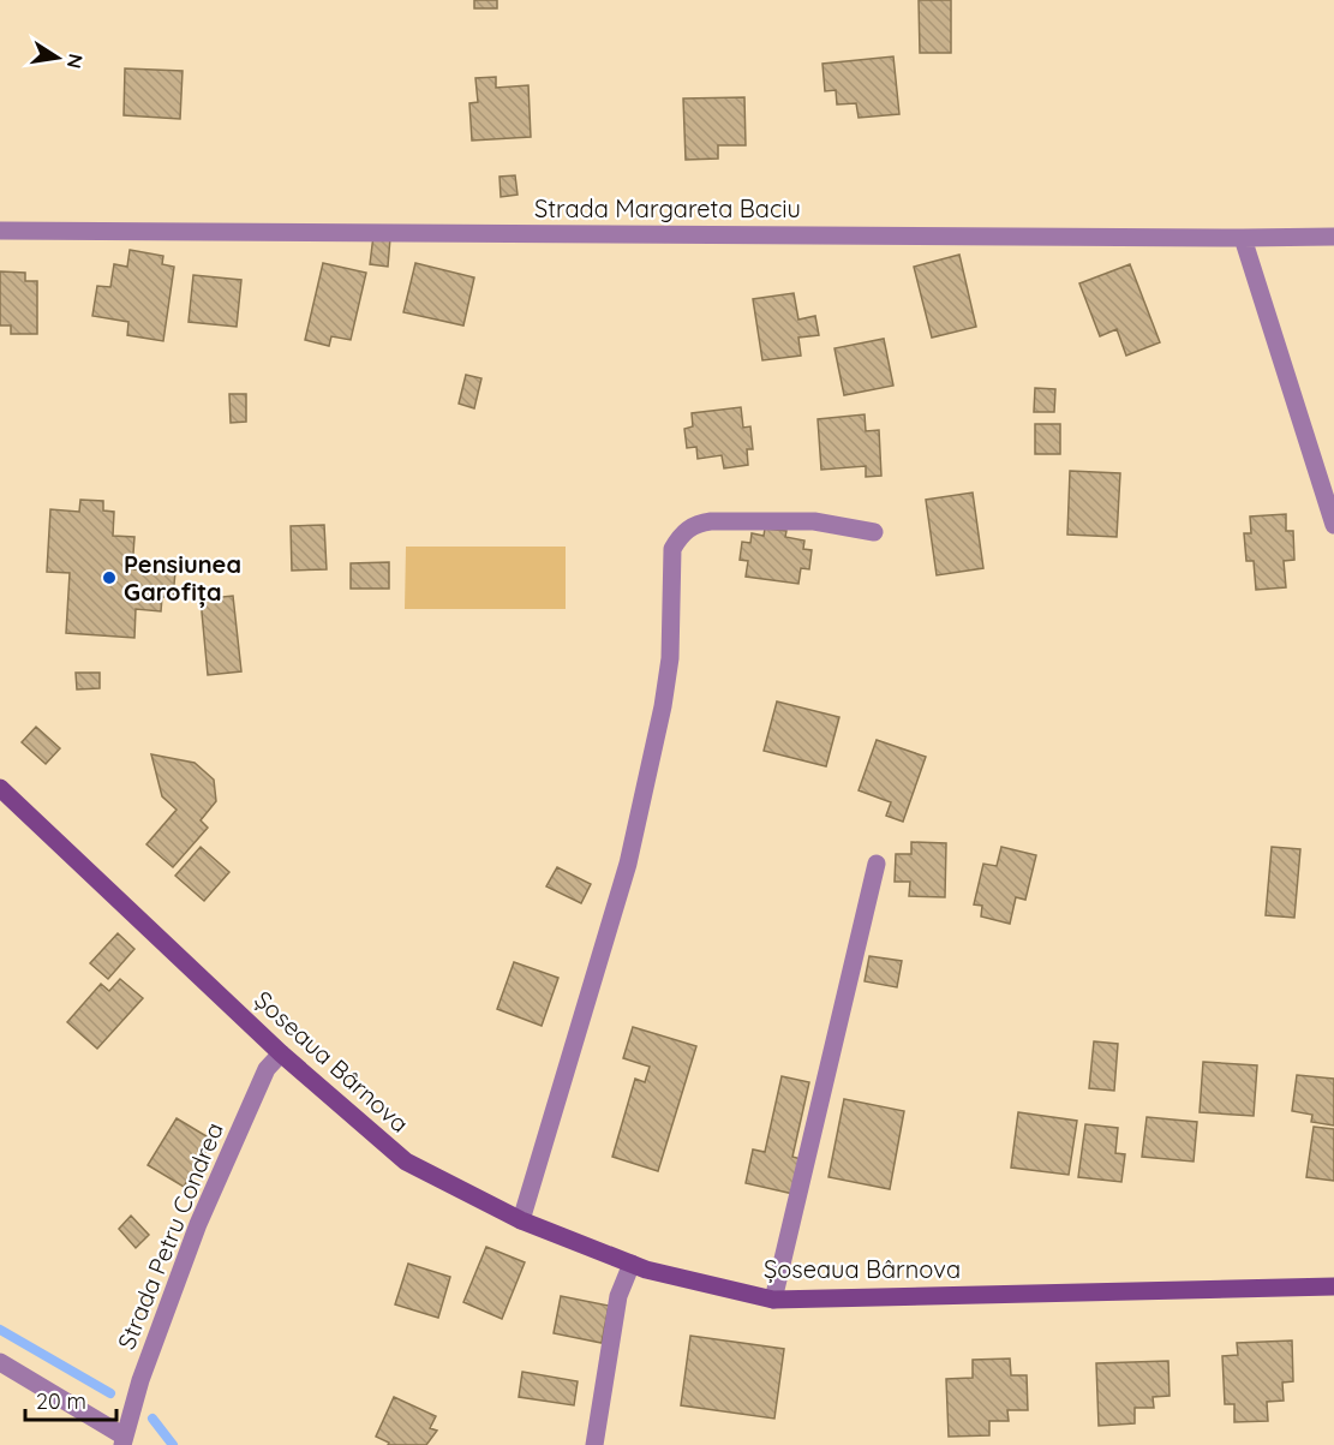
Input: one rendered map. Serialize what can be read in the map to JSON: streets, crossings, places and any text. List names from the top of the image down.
{
  "streets": {
    "main road": ["Șoseaua Bârnova"],
    "street": ["Strada Margareta Baciu", "Strada Petru Condrea"]
  },
  "crossings": [
    ["Șoseaua Bârnova", "Strada Petru Condrea"]
  ],
  "places": ["Pensiunea Garofița"],
  "scale_bar": "20 m",
  "north": "right"
}
